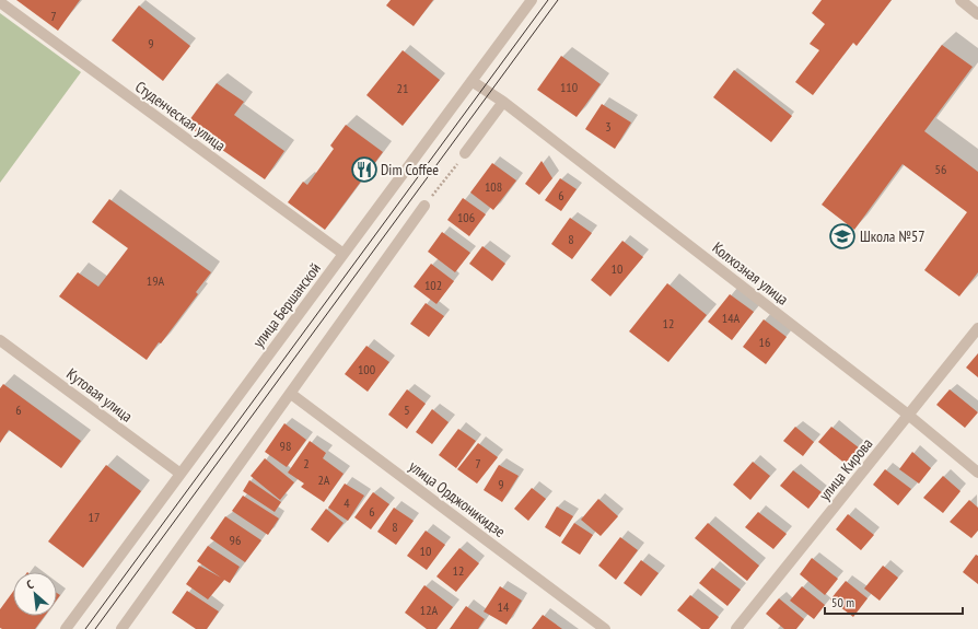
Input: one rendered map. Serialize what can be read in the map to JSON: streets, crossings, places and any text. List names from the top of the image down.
{
  "streets": {
    "street": [
      "Студенческая улица",
      "Колхозная улица",
      "улица Бершанской",
      "Кутовая улица",
      "улица Кирова",
      "улица Орджоникидзе"
    ]
  },
  "crossings": [
    ["Студенческая улица", "улица Бершанской"],
    ["Колхозная улица", "улица Бершанской"],
    ["Колхозная улица", "улица Кирова"],
    ["улица Бершанской", "Кутовая улица"]
  ],
  "places": {
    "restaurant": ["Dim Coffee"],
    "school or university": ["Школа №57"]
  },
  "house_numbers": [
    "7",
    "9",
    "110",
    "21",
    "3",
    "56",
    "108",
    "6",
    "106",
    "8",
    "10",
    "19А",
    "102",
    "14А",
    "12",
    "16",
    "100",
    "6",
    "5",
    "98",
    "2",
    "7",
    "2А",
    "9",
    "4",
    "6",
    "17",
    "8",
    "96",
    "10",
    "12",
    "14",
    "12А"
  ],
  "scale_bar": "50 m",
  "north": "top left"
}
